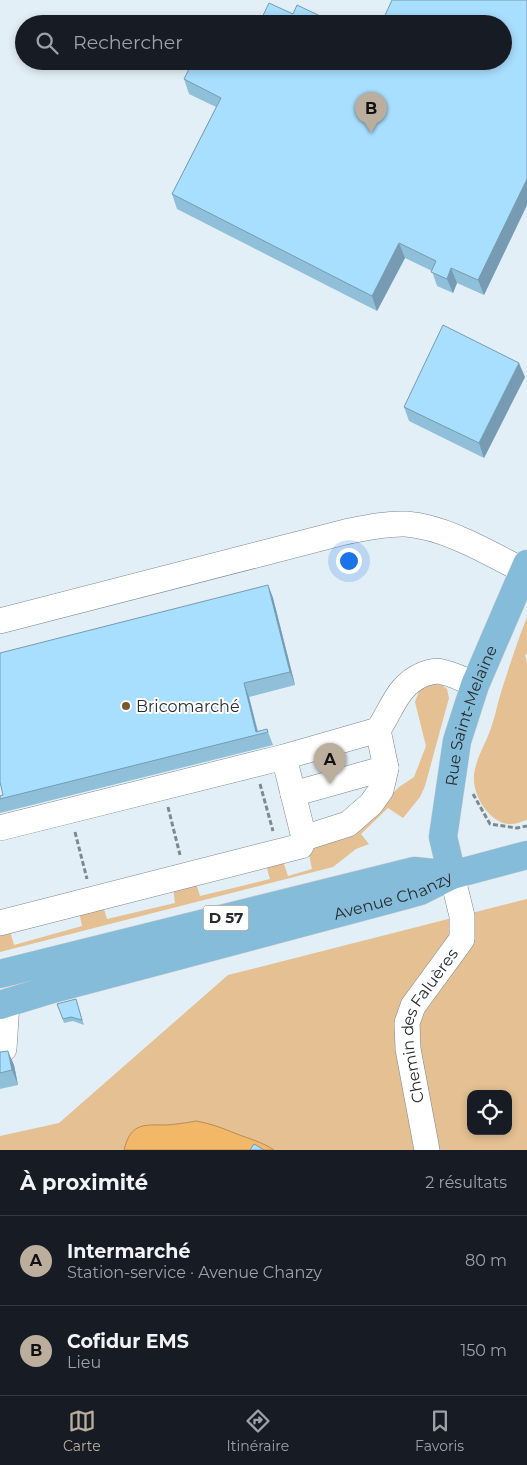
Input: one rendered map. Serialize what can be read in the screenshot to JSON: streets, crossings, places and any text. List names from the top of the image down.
{
  "streets": {
    "main road": ["Rue Saint-Melaine", "Avenue Chanzy", "D 57"],
    "street": ["Chemin des Faluères"]
  },
  "crossings": [
    ["Rue Saint-Melaine", "Avenue Chanzy"],
    ["Rue Saint-Melaine", "D 57"],
    ["Rue Saint-Melaine", "Chemin des Faluères"],
    ["Avenue Chanzy", "D 57"],
    ["Avenue Chanzy", "Chemin des Faluères"],
    ["D 57", "Chemin des Faluères"]
  ],
  "places": ["Bricomarché"],
  "page": {
    "search": "Rechercher",
    "pins": ["B", "A"],
    "heading": ["À proximité", "2 résultats"],
    "list": [
      {
        "mark": "A",
        "name": "Intermarché",
        "note": "Station-service · Avenue Chanzy",
        "value": "80 m"
      },
      {
        "mark": "B",
        "name": "Cofidur EMS",
        "note": "Lieu",
        "value": "150 m"
      }
    ],
    "nav": ["Carte", "Itinéraire", "Favoris"]
  }
}
